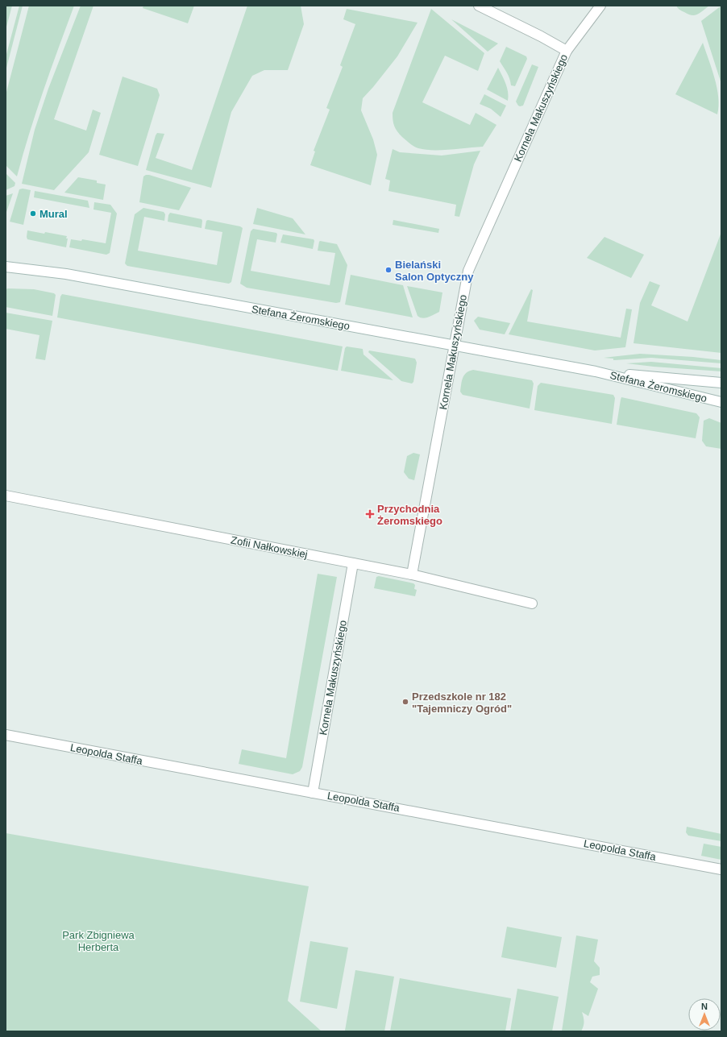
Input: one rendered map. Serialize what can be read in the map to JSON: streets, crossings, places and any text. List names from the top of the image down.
{
  "streets": {
    "street": [
      "Kornela Makuszyńskiego",
      "Stefana Żeromskiego",
      "Zofii Nałkowskiej",
      "Leopolda Staffa"
    ]
  },
  "crossings": [
    ["Kornela Makuszyńskiego", "Stefana Żeromskiego"],
    ["Kornela Makuszyńskiego", "Zofii Nałkowskiej"],
    ["Kornela Makuszyńskiego", "Leopolda Staffa"]
  ],
  "parks": ["Park Zbigniewa Herberta"],
  "places": {
    "other": ["Mural", "Bielański Salon Optyczny", "Przedszkole nr 182 \"Tajemniczy Ogród\""],
    "health": ["Przychodnia Żeromskiego"]
  },
  "north": "top"
}
